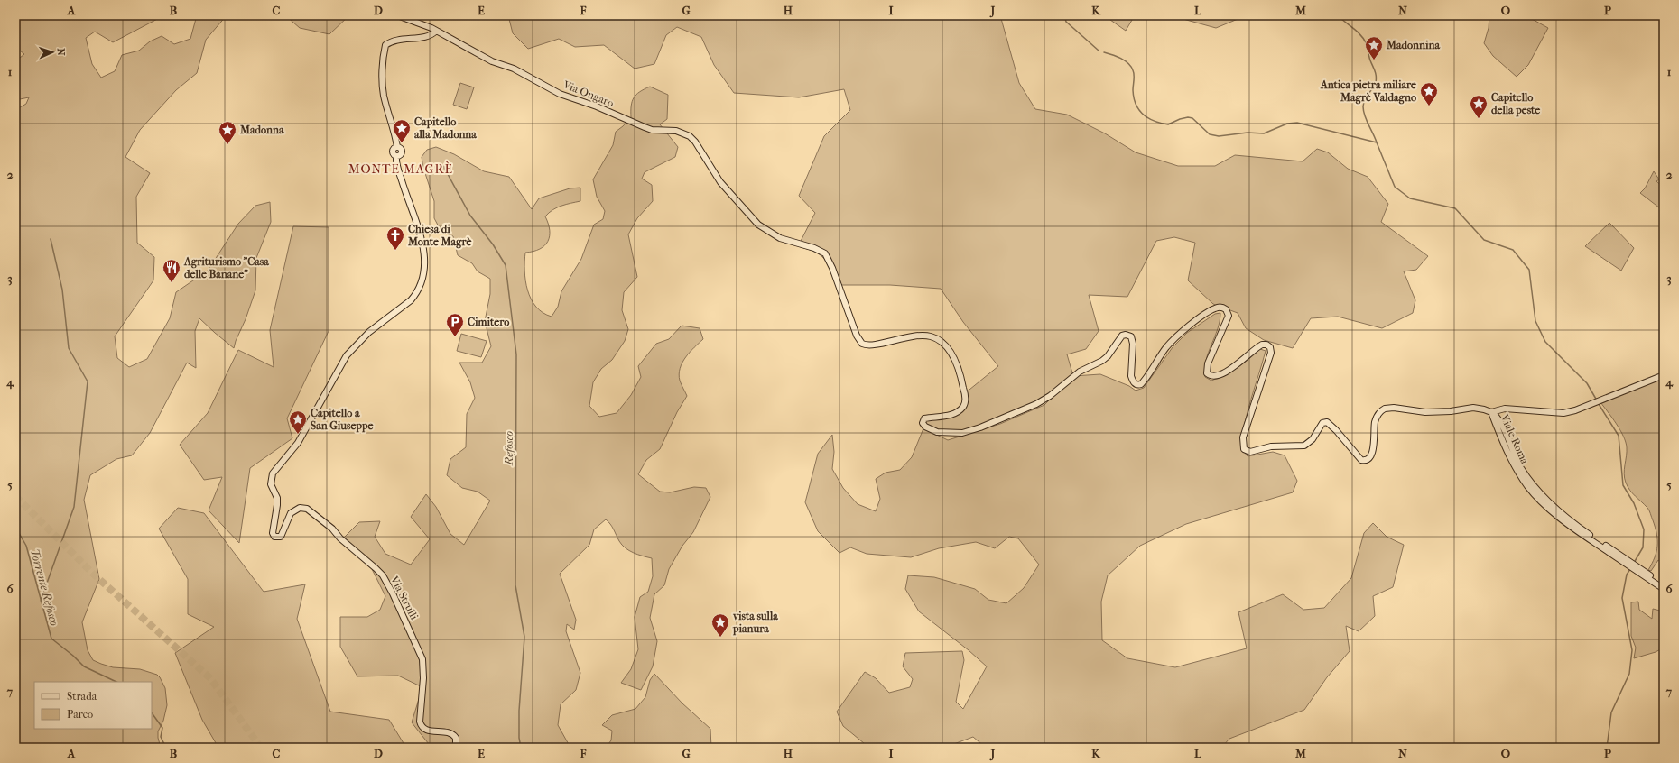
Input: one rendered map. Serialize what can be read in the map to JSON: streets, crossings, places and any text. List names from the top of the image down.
{
  "streets": {
    "main road": ["Via Ongaro", "Viale Roma", "Via Strulli"]
  },
  "crossings": [
    ["Via Ongaro", "Viale Roma"],
    ["Via Ongaro", "Via Strulli"]
  ],
  "districts": ["MONTE MAGRÈ"],
  "water": ["Refosco", "Torrente Refosco"],
  "places": {
    "place": [
      "Madonnina",
      "Antica pietra miliare Magrè Valdagno",
      "Capitello della peste",
      "Capitello alla Madonna",
      "Madonna",
      "Capitello a San Giuseppe",
      "vista sulla pianura"
    ],
    "church": ["Chiesa di Monte Magrè"],
    "restaurant": ["Agriturismo \"Casa delle Banane\""],
    "parking": ["Cimitero"]
  },
  "legend": ["Strada", "Parco"],
  "north": "right",
  "grid": {
    "columns": [
      "A",
      "B",
      "C",
      "D",
      "E",
      "F",
      "G",
      "H",
      "I",
      "J",
      "K",
      "L",
      "M",
      "N",
      "O",
      "P"
    ],
    "rows": [
      "1",
      "2",
      "3",
      "4",
      "5",
      "6",
      "7"
    ]
  }
}
